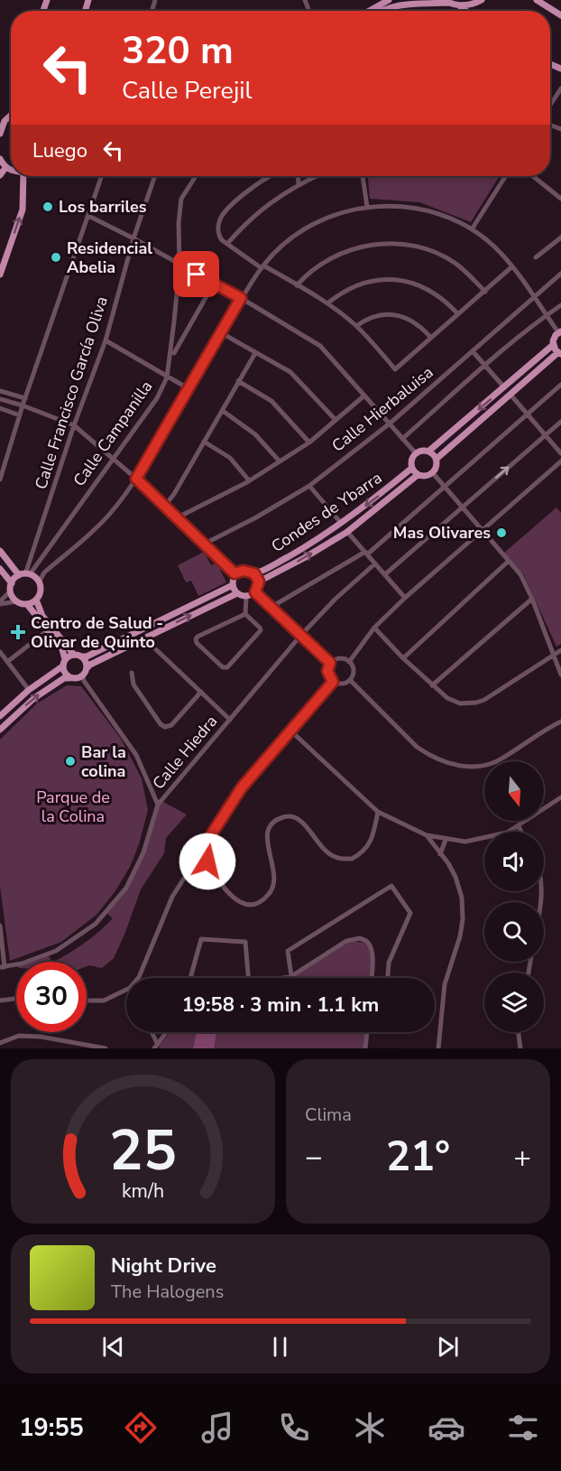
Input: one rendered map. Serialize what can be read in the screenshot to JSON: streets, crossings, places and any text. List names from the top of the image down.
{
  "streets": {
    "main road": ["Condes de Ybarra"],
    "street": [
      "Calle Francisco García Oliva",
      "Calle Hierbaluisa",
      "Calle Campanilla",
      "Calle Hiedra"
    ]
  },
  "crossings": [
    ["Calle Francisco García Oliva", "Calle Campanilla"]
  ],
  "parks": ["Parque de la Colina"],
  "places": {
    "other": [
      "Los barriles",
      "Residencial Abelia",
      "Mas Olivares",
      "Bar la colina"
    ],
    "health": ["Centro de Salud - Olivar de Quinto"]
  },
  "north": "bottom",
  "page": {
    "turn": ["320 m", "Calle Perejil"],
    "then": "Luego",
    "limit": "30",
    "trip": "19:58 · 3 min · 1.1 km",
    "tile": "Clima",
    "heat": ["−", "21°", "+"],
    "song": ["Night Drive", "The Halogens"],
    "tabs": "19:55",
    "gauge": ["25", "km/h"]
  }
}
